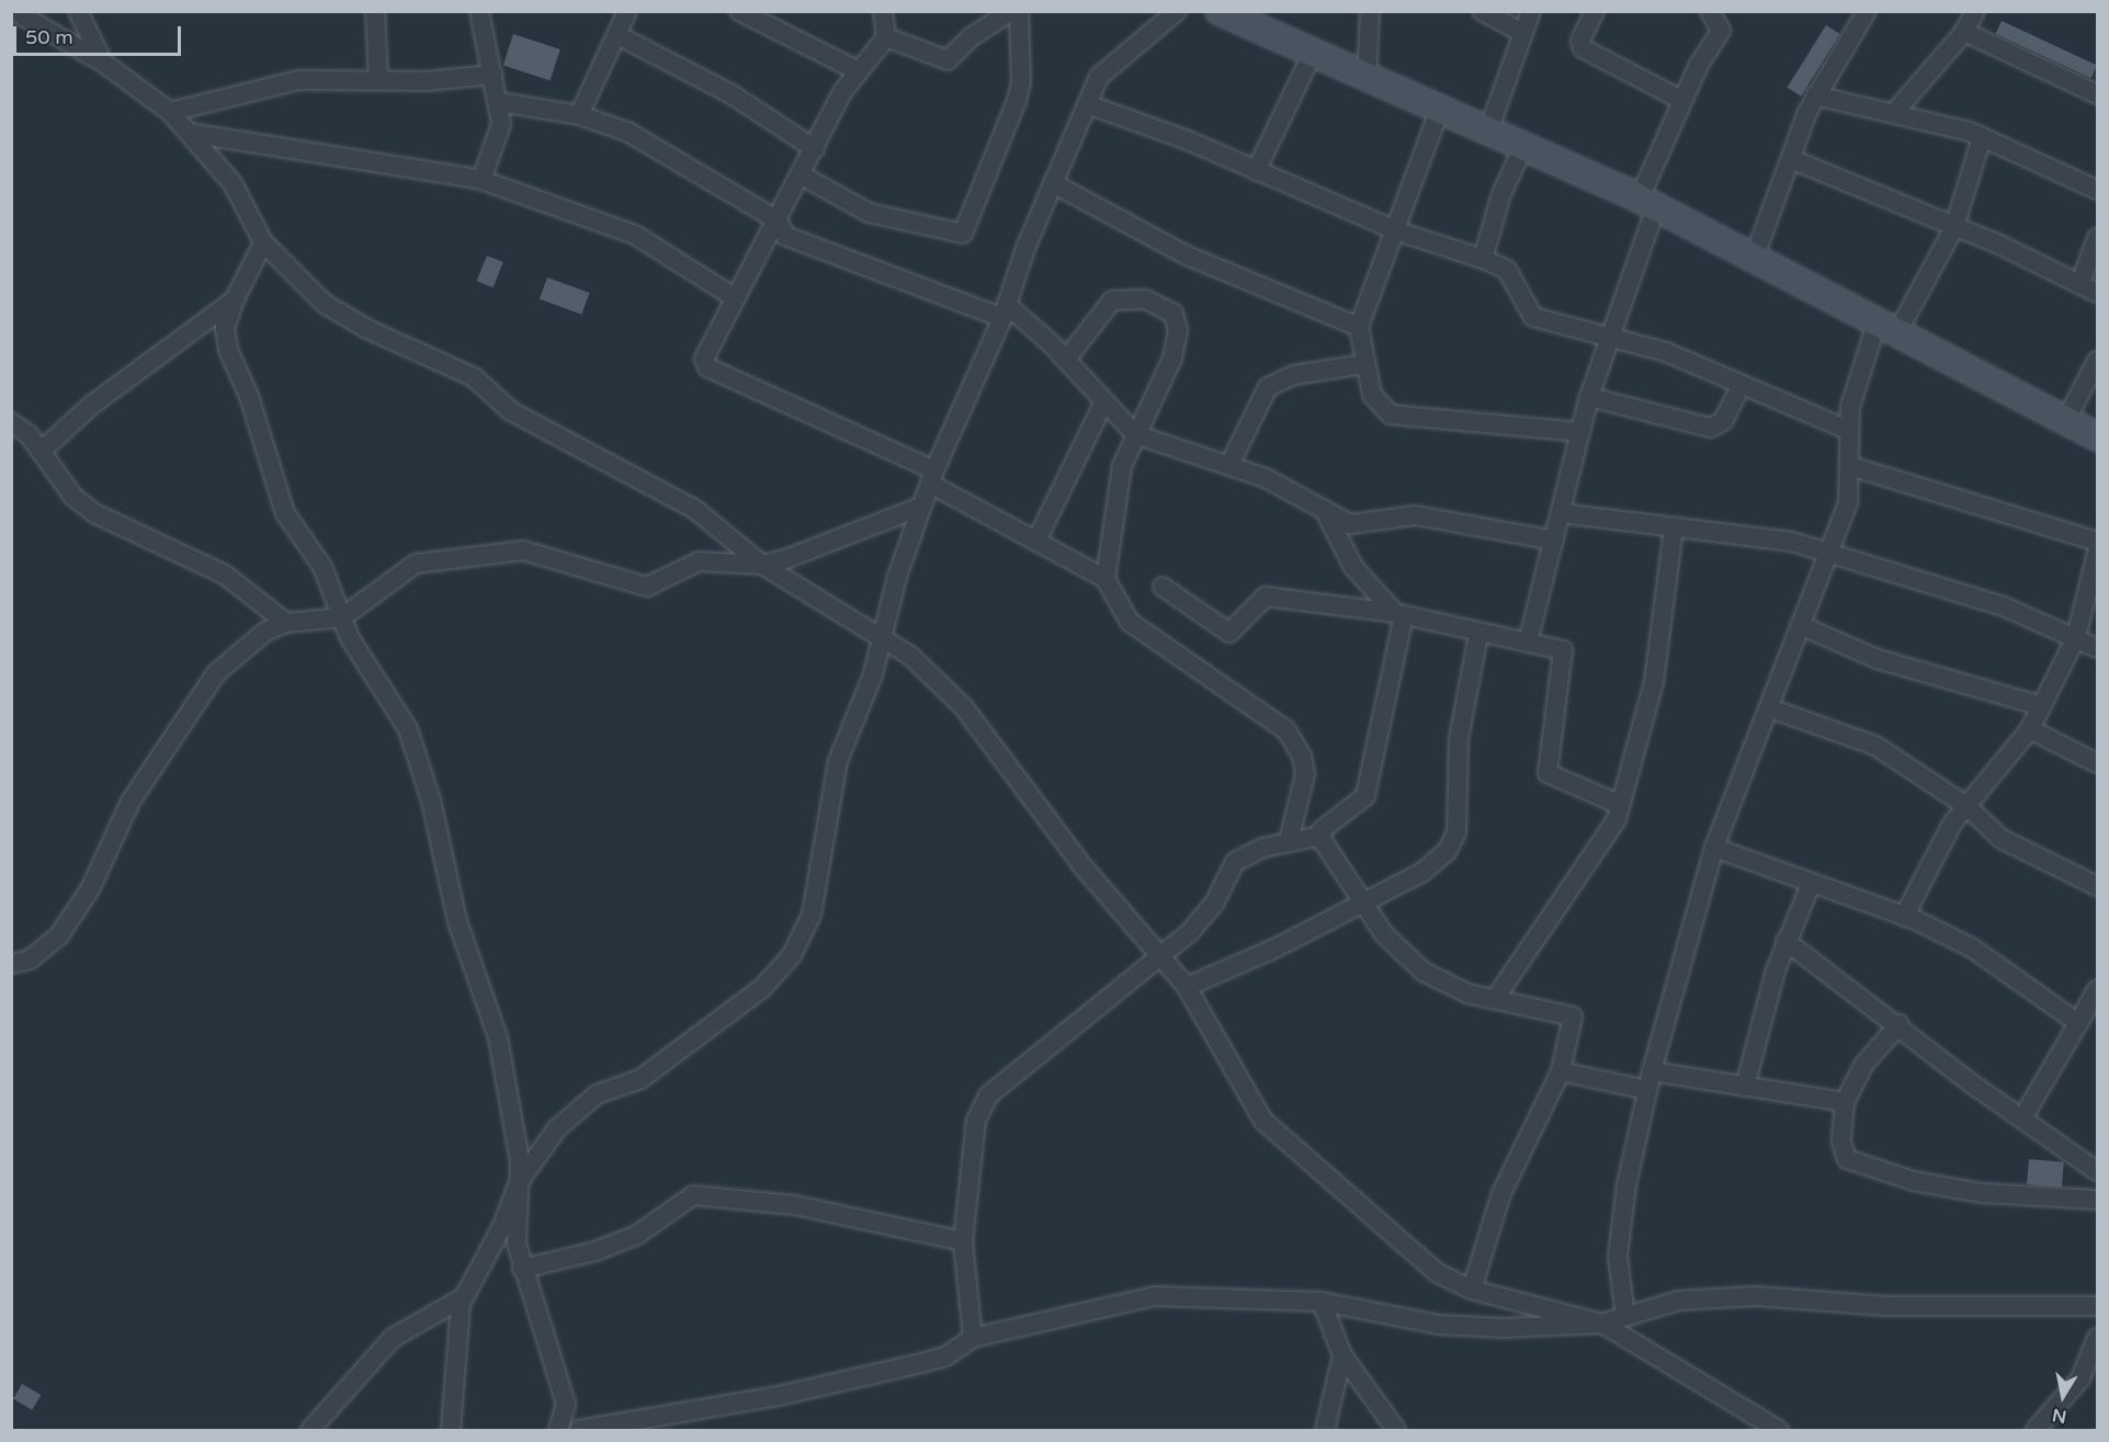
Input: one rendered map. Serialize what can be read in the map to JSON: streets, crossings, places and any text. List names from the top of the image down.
{
  "scale_bar": "50 m",
  "north": "bottom"
}
